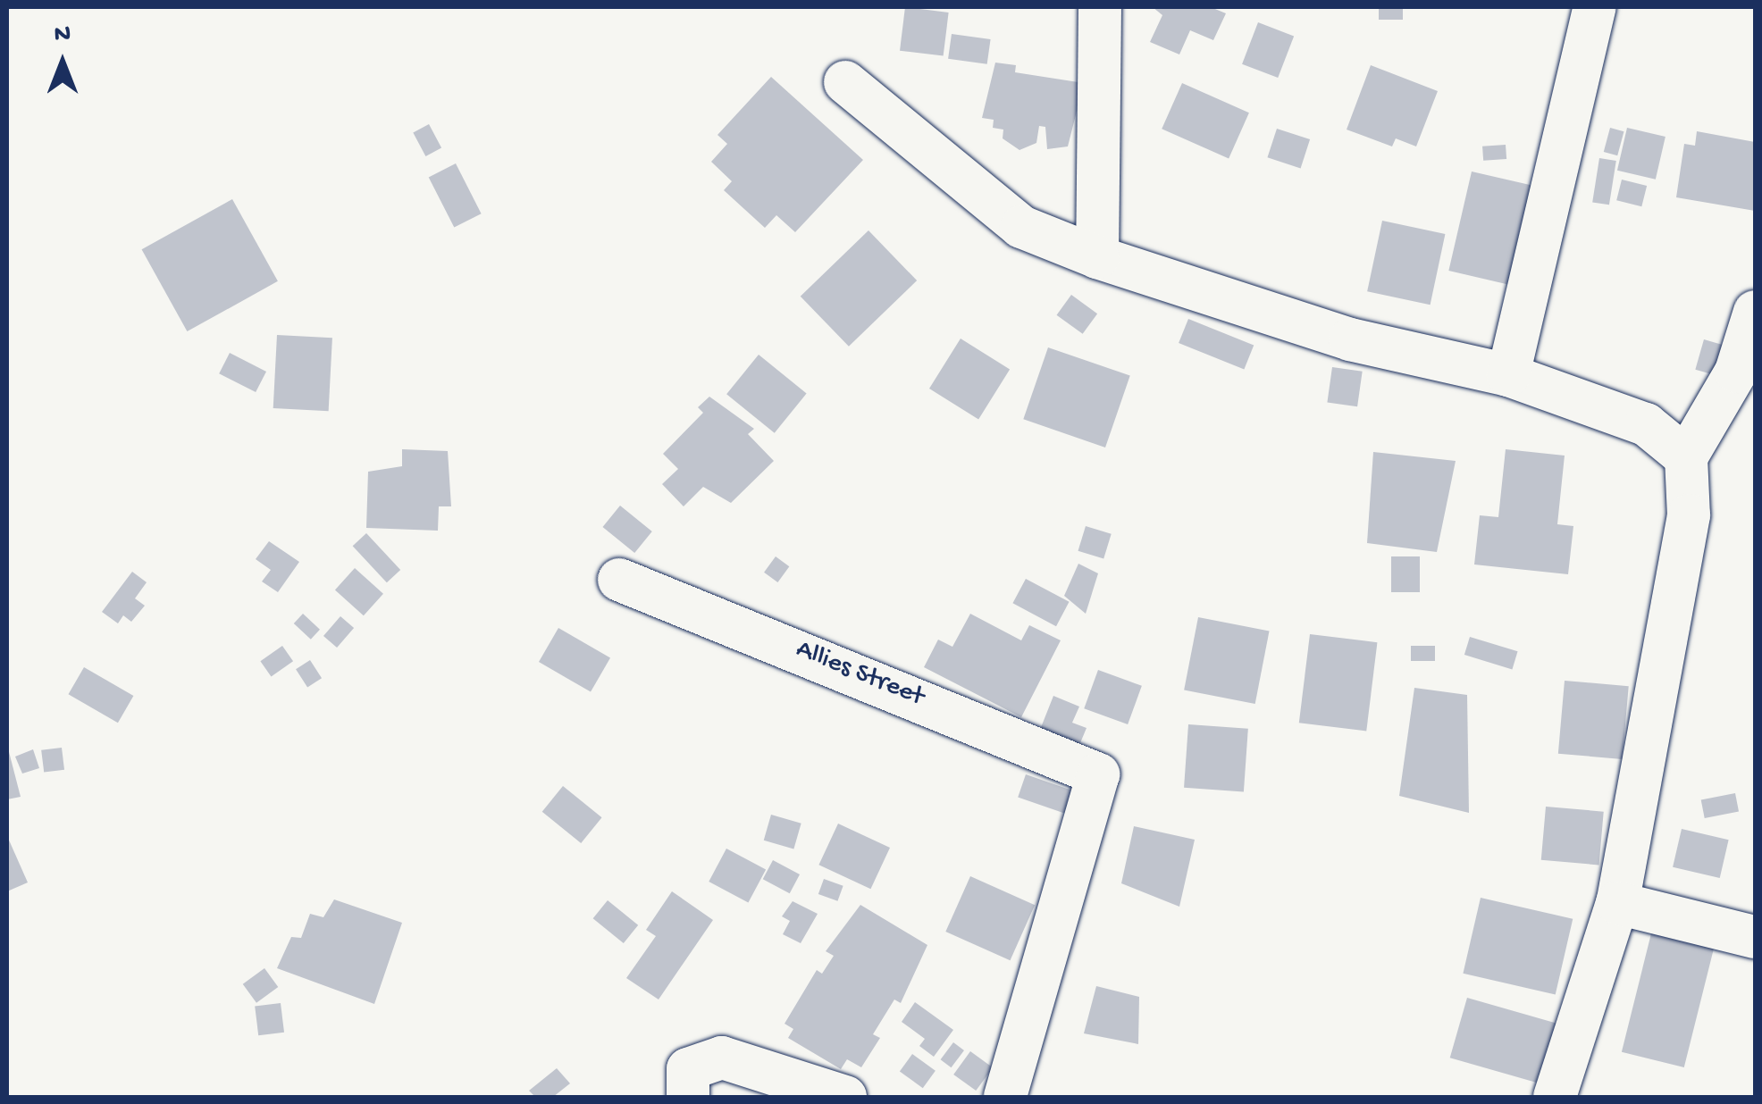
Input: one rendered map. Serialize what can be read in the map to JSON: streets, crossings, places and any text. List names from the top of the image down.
{
  "streets": {
    "street": ["Allies Street"]
  },
  "north": "top"
}
